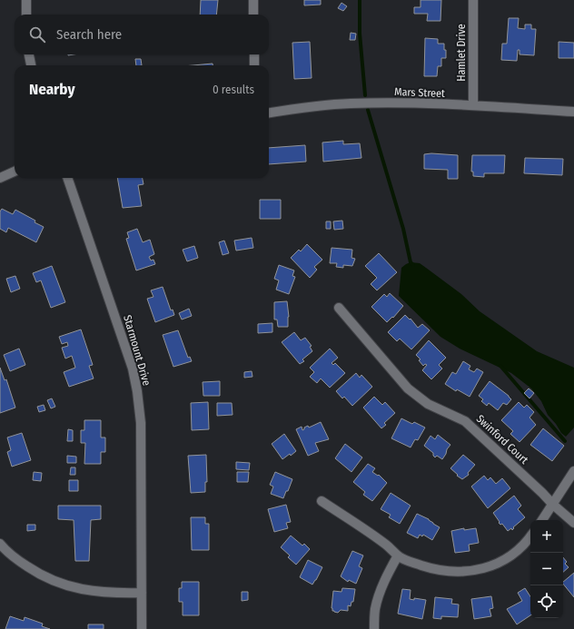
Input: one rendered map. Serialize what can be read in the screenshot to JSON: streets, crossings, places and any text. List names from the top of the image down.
{
  "streets": {
    "street": [
      "Hamlet Drive",
      "Mars Street",
      "Starmount Drive",
      "Swinford Court"
    ]
  },
  "crossings": [
    ["Hamlet Drive", "Mars Street"]
  ],
  "page": {
    "search": "Search here",
    "heading": ["Nearby", "0 results"],
    "map_buttons": ["+", "−"]
  }
}
